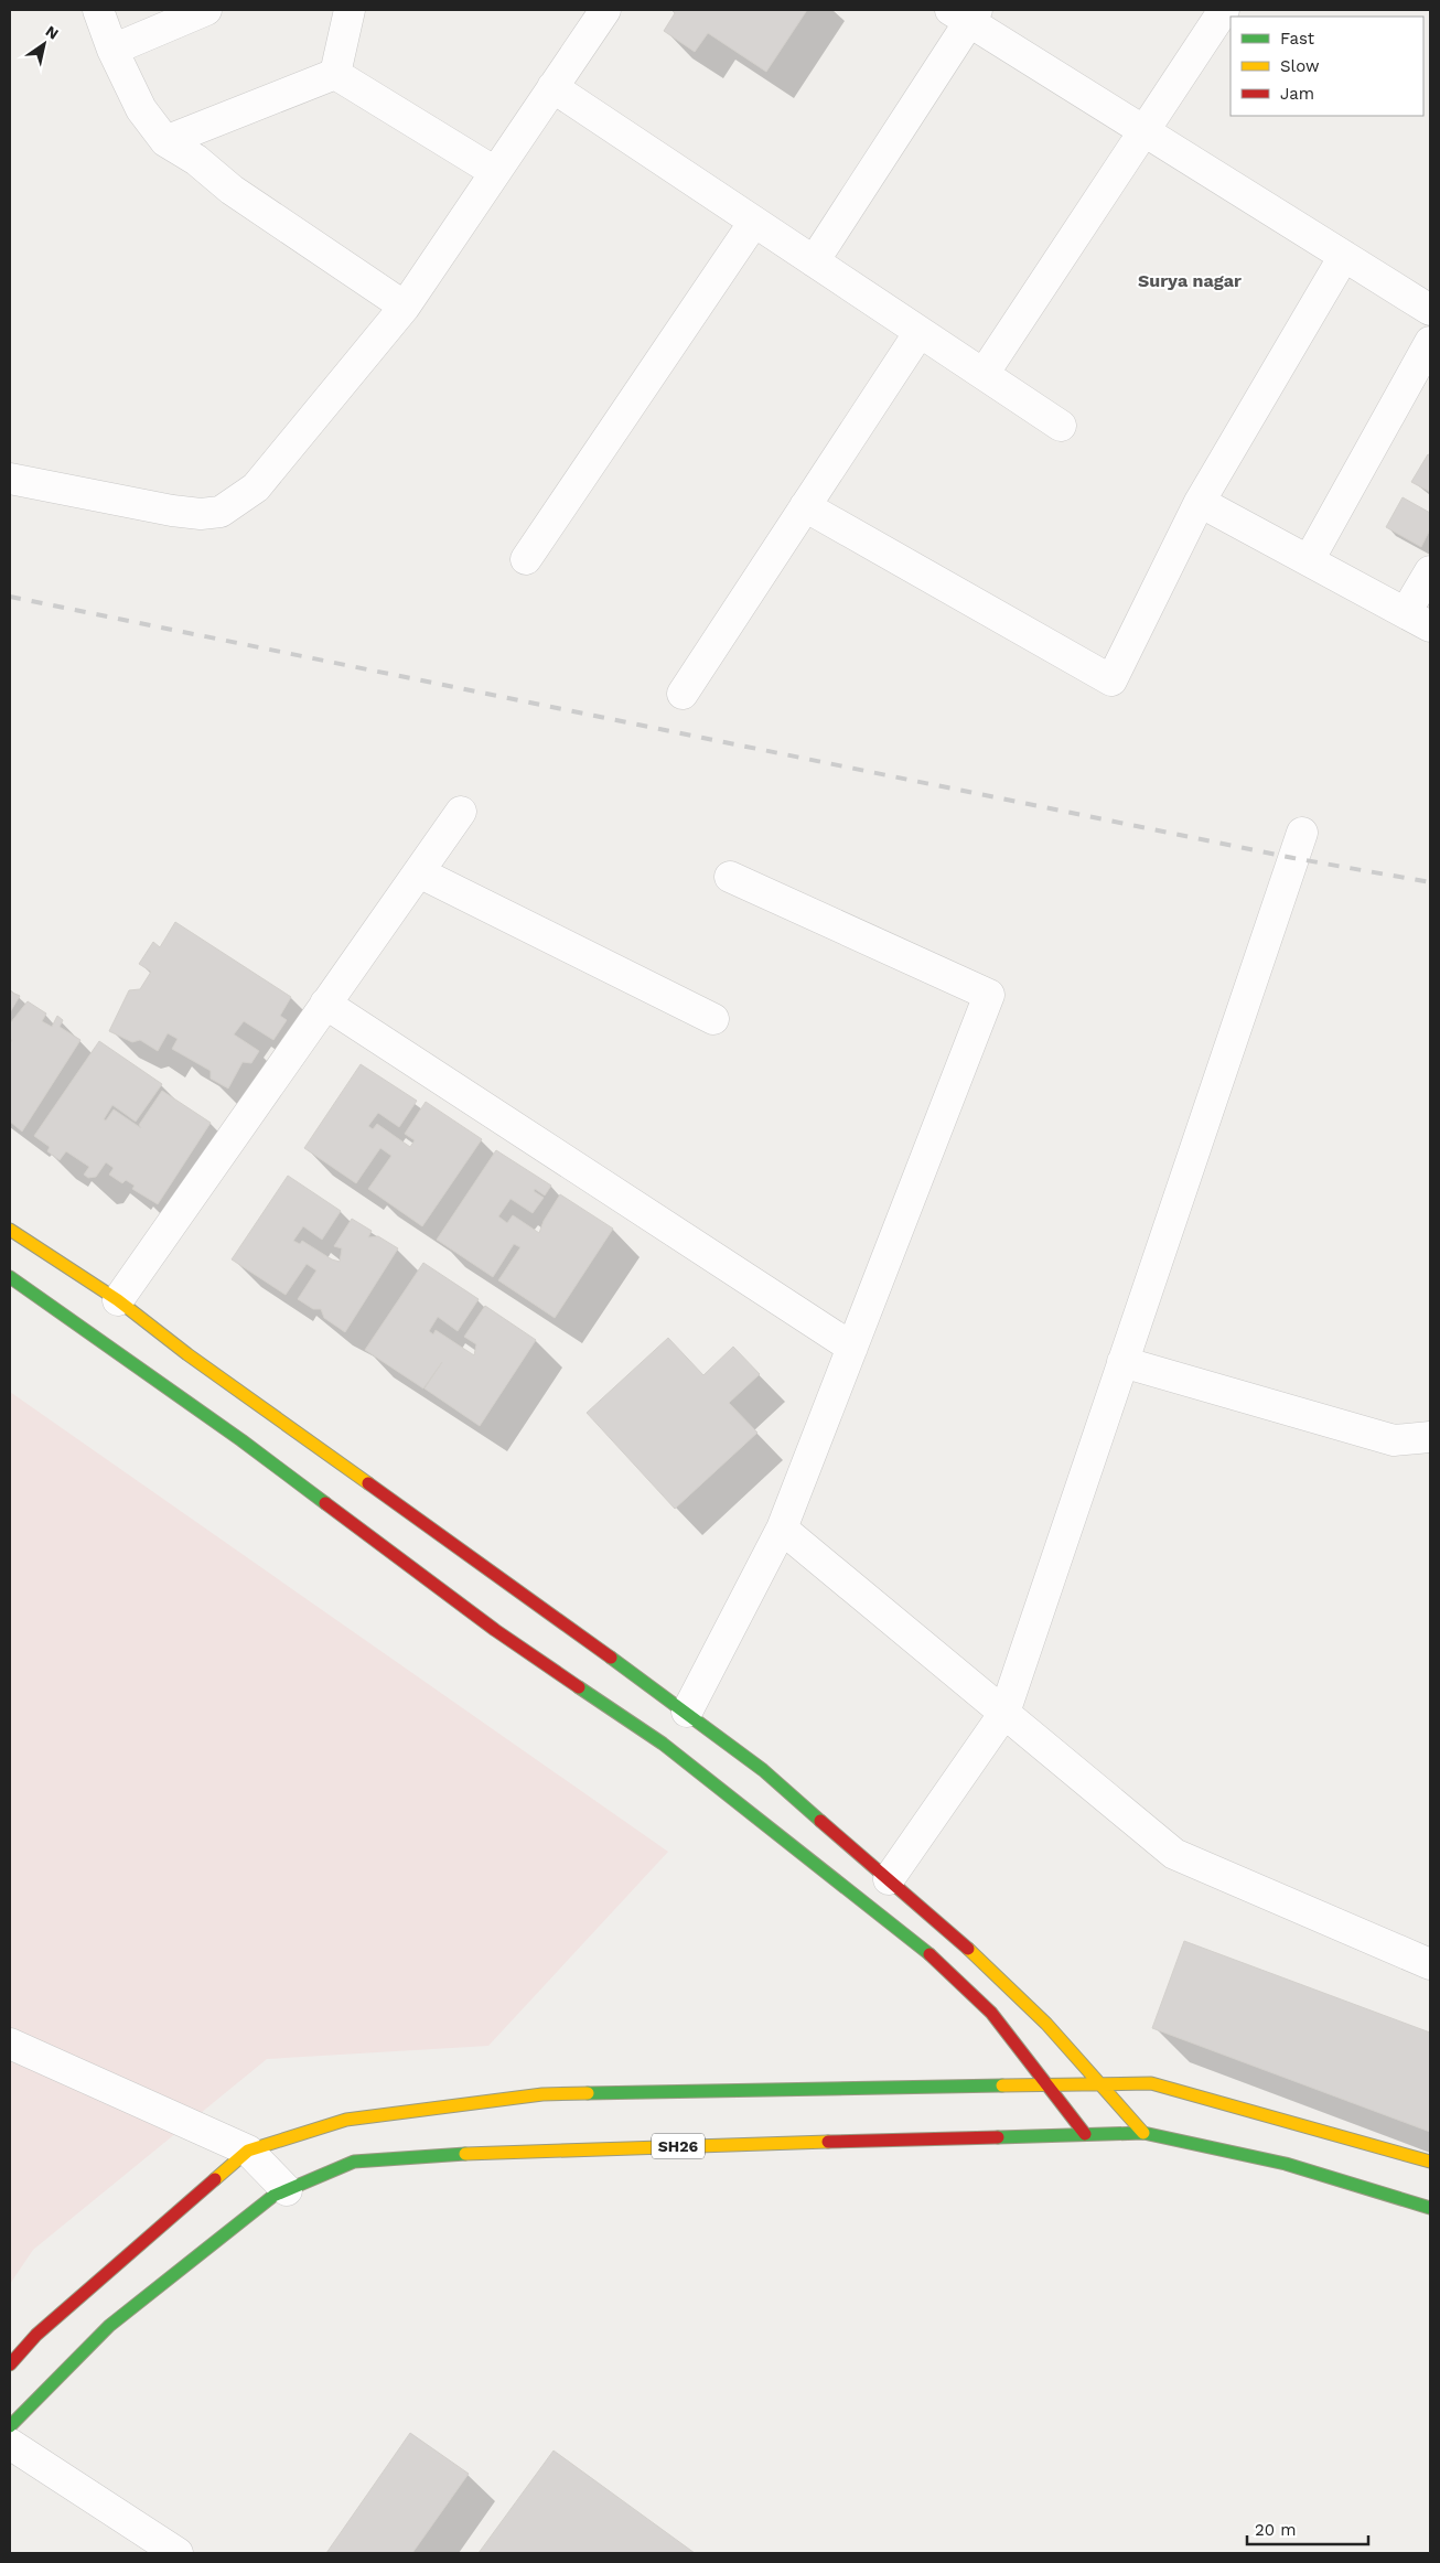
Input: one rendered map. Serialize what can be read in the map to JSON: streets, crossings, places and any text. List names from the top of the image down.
{
  "streets": {
    "main road": ["SH26"]
  },
  "districts": ["Surya nagar"],
  "legend": ["Fast", "Slow", "Jam"],
  "scale_bar": "20 m",
  "north": "top right"
}
